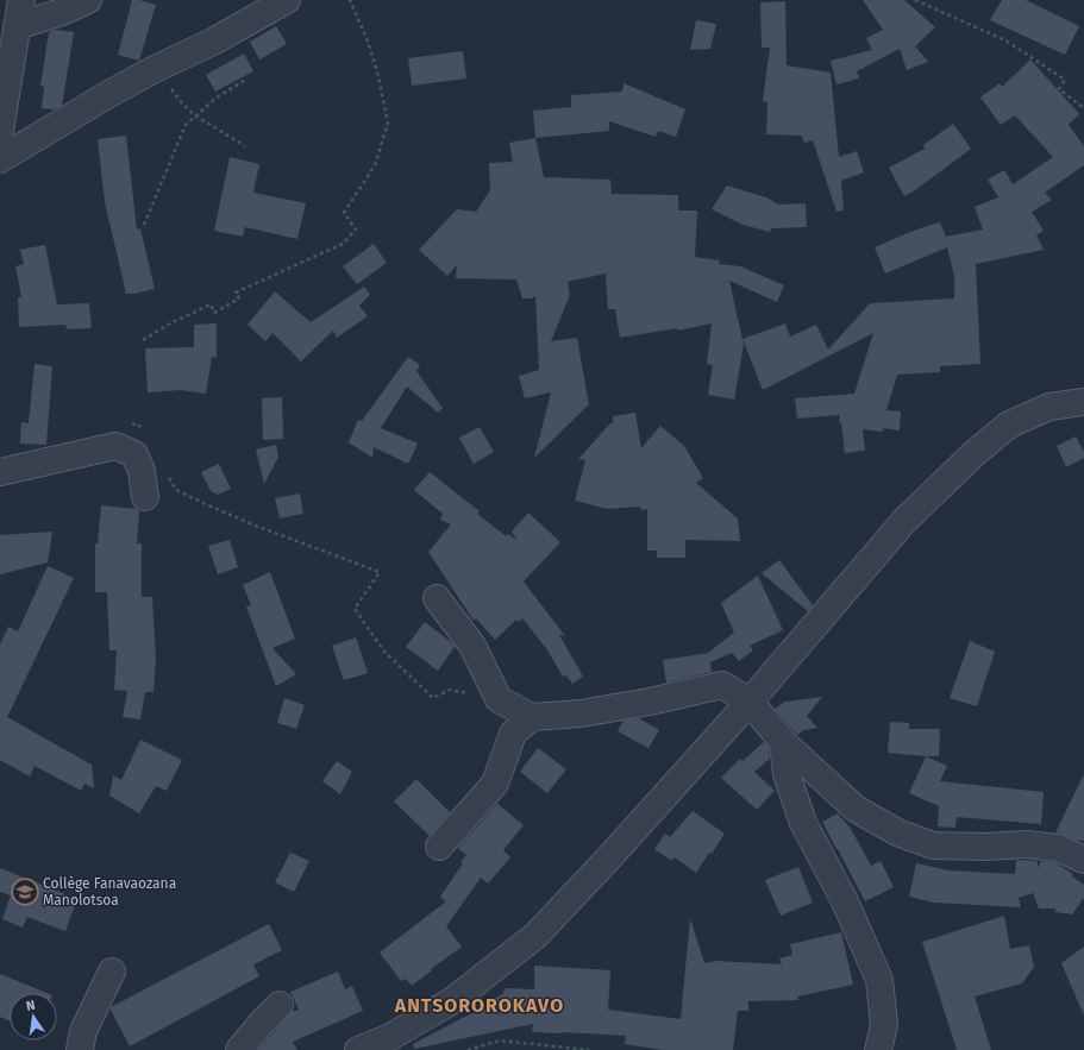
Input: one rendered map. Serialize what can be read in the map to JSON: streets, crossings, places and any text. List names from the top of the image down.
{
  "districts": ["ANTSOROROKAVO"],
  "places": {
    "school or university": ["Collège Fanavaozana Manolotsoa"]
  },
  "north": "top"
}
